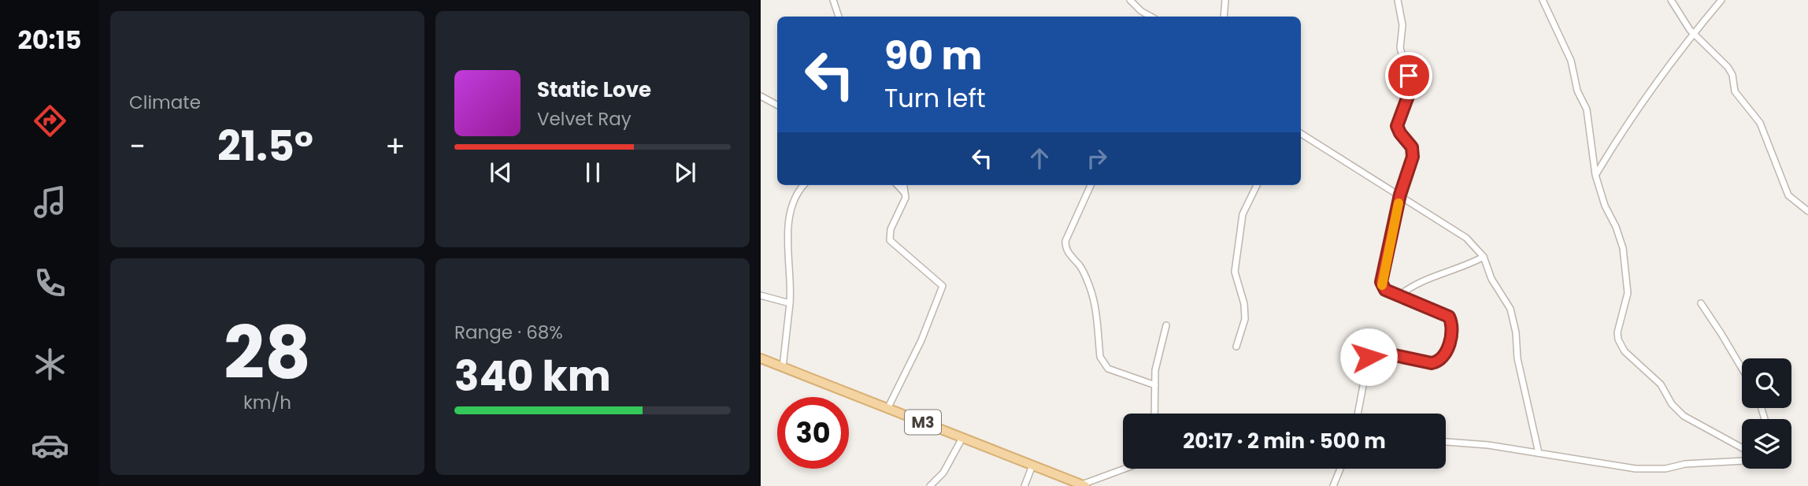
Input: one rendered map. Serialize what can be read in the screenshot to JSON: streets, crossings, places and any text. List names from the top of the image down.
{
  "streets": {
    "main road": ["M3"]
  },
  "page": {
    "tabs": "20:15",
    "tile": [
      "Climate",
      ["28", "km/h"],
      ["Range · 68%", "340 km"]
    ],
    "turn": ["90 m", "Turn left"],
    "song": ["Static Love", "Velvet Ray"],
    "heat": ["−", "21.5°", "+"],
    "limit": "30",
    "trip": "20:17 · 2 min · 500 m"
  }
}
